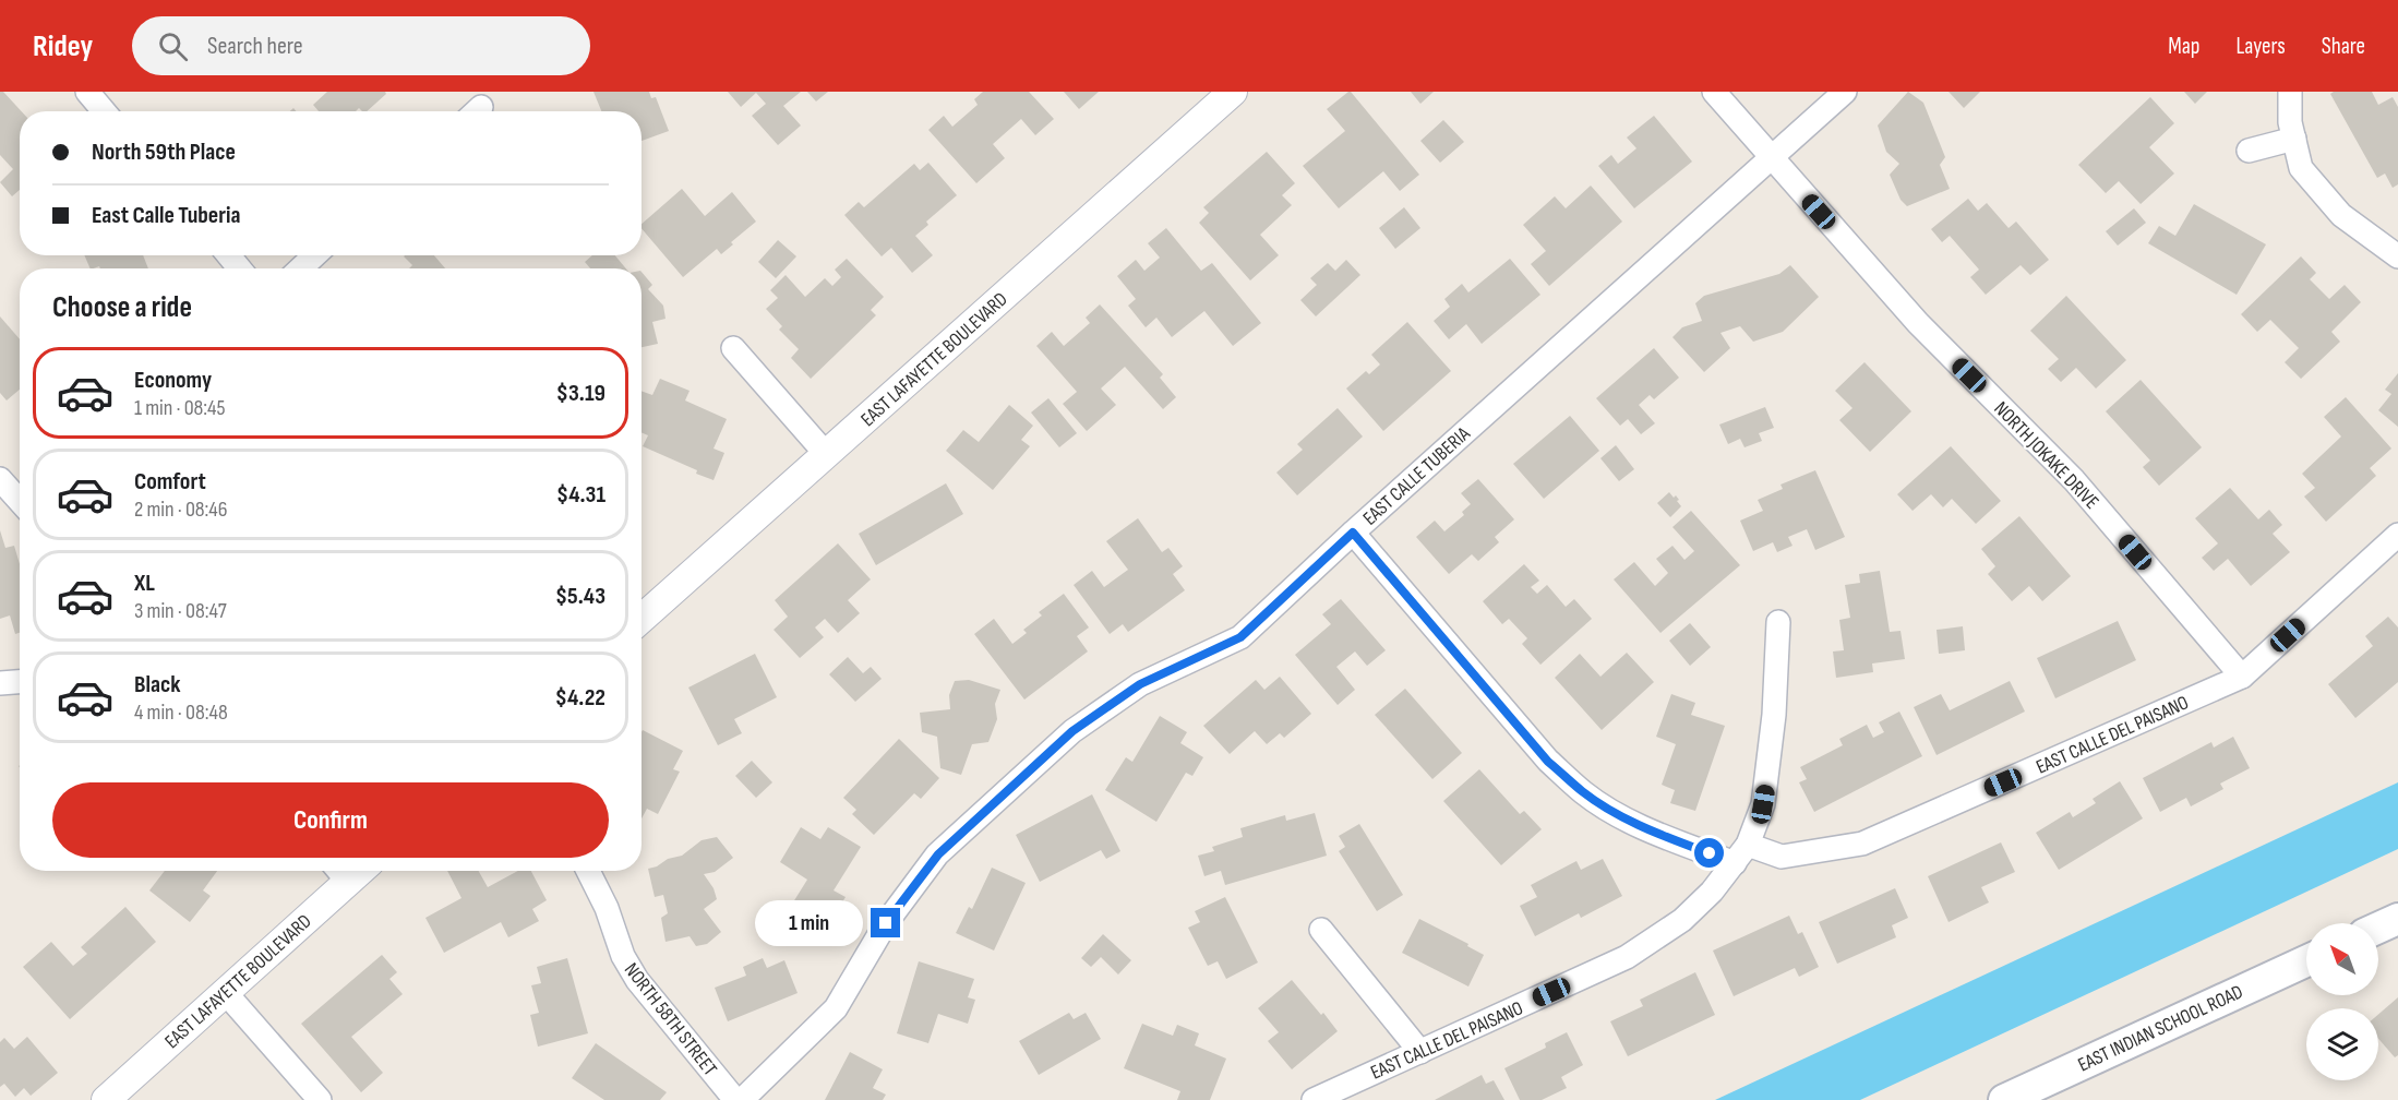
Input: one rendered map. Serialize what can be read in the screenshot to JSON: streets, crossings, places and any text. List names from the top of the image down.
{
  "streets": {
    "main road": ["EAST INDIAN SCHOOL ROAD"],
    "street": [
      "EAST LAFAYETTE BOULEVARD",
      "NORTH JOKAKE DRIVE",
      "EAST CALLE TUBERIA",
      "EAST CALLE DEL PAISANO",
      "NORTH 58TH STREET"
    ]
  },
  "crossings": [
    ["NORTH JOKAKE DRIVE", "EAST CALLE TUBERIA"],
    ["NORTH JOKAKE DRIVE", "EAST CALLE DEL PAISANO"]
  ],
  "north": "top left",
  "page": {
    "header": "Ridey",
    "search": "Search here",
    "nav": ["Map", "Layers", "Share"],
    "banner": ["North 59th Place", "East Calle Tuberia"],
    "heading": "Choose a ride",
    "list": [
      {
        "name": "Economy",
        "note": "1 min · 08:45",
        "value": "$3.19"
      },
      {
        "name": "Comfort",
        "note": "2 min · 08:46",
        "value": "$4.31"
      },
      {
        "name": "XL",
        "note": "3 min · 08:47",
        "value": "$5.43"
      },
      {
        "name": "Black",
        "note": "4 min · 08:48",
        "value": "$4.22"
      }
    ],
    "buttons": "Confirm",
    "bubble": "1 min"
  }
}
